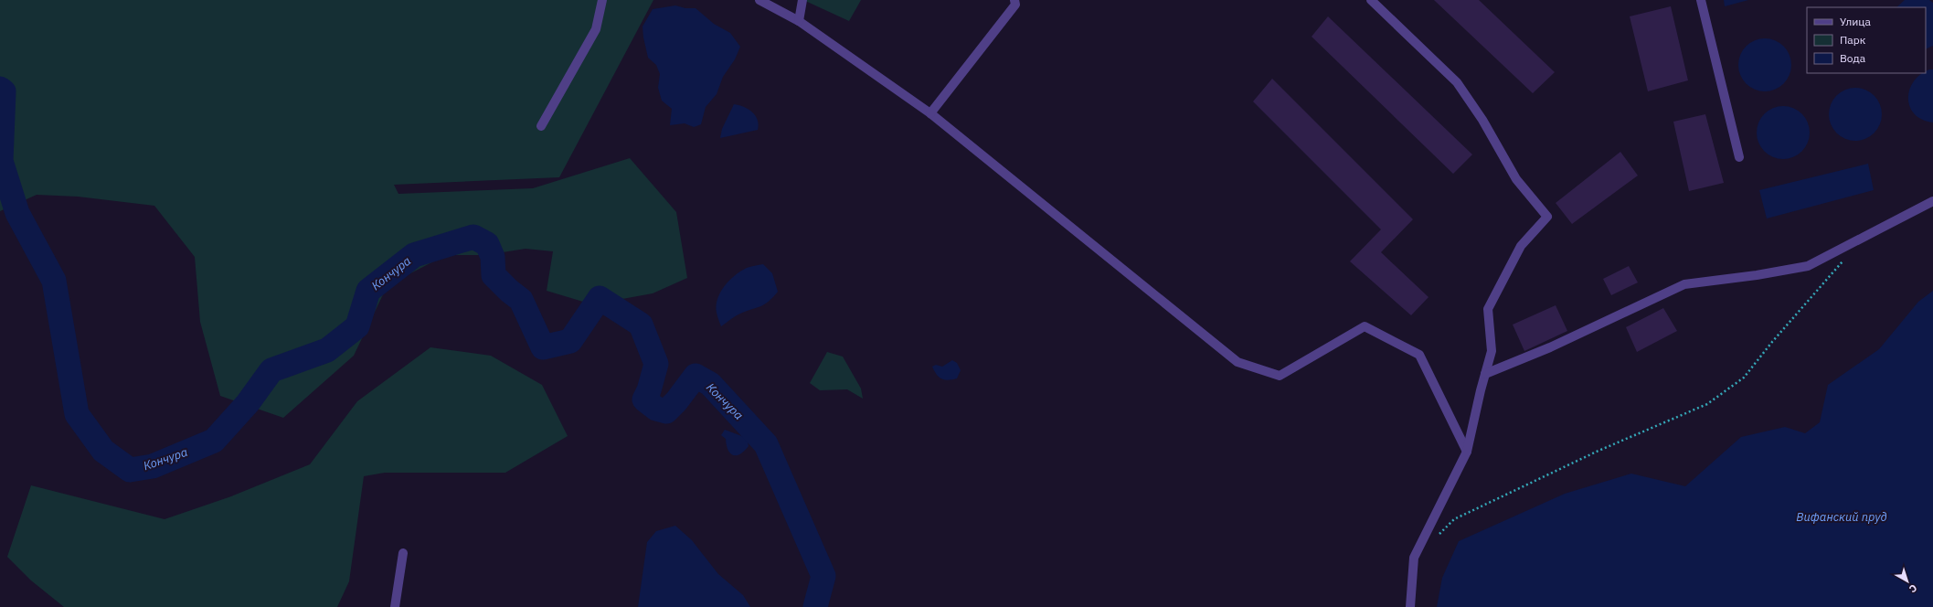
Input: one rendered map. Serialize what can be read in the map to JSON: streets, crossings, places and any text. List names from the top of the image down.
{
  "water": ["Кончура", "Вифанский пруд"],
  "legend": ["Улица", "Парк", "Вода"],
  "north": "bottom right"
}
